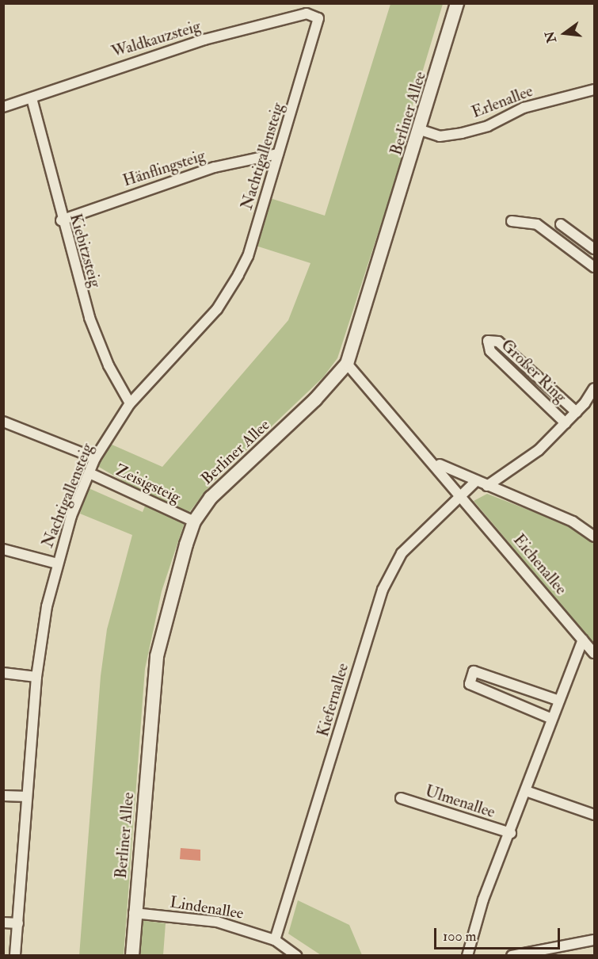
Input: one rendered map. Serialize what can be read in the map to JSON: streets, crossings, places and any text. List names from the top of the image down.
{
  "streets": {
    "main road": ["Berliner Allee"],
    "street": [
      "Waldkauzsteig",
      "Erlenallee",
      "Nachtigallensteig",
      "Hänflingsteig",
      "Kiebitzsteig",
      "Großer Ring",
      "Zeisigsteig",
      "Eichenallee",
      "Kiefernallee",
      "Ulmenallee",
      "Lindenallee"
    ]
  },
  "crossings": [
    ["Waldkauzsteig", "Nachtigallensteig"],
    ["Waldkauzsteig", "Kiebitzsteig"],
    ["Erlenallee", "Berliner Allee"],
    ["Berliner Allee", "Zeisigsteig"],
    ["Berliner Allee", "Eichenallee"],
    ["Berliner Allee", "Lindenallee"],
    ["Nachtigallensteig", "Hänflingsteig"],
    ["Nachtigallensteig", "Kiebitzsteig"],
    ["Nachtigallensteig", "Zeisigsteig"],
    ["Hänflingsteig", "Kiebitzsteig"],
    ["Großer Ring", "Eichenallee"],
    ["Eichenallee", "Kiefernallee"],
    ["Eichenallee", "Ulmenallee"],
    ["Kiefernallee", "Lindenallee"]
  ],
  "scale_bar": "100 m",
  "north": "left"
}
